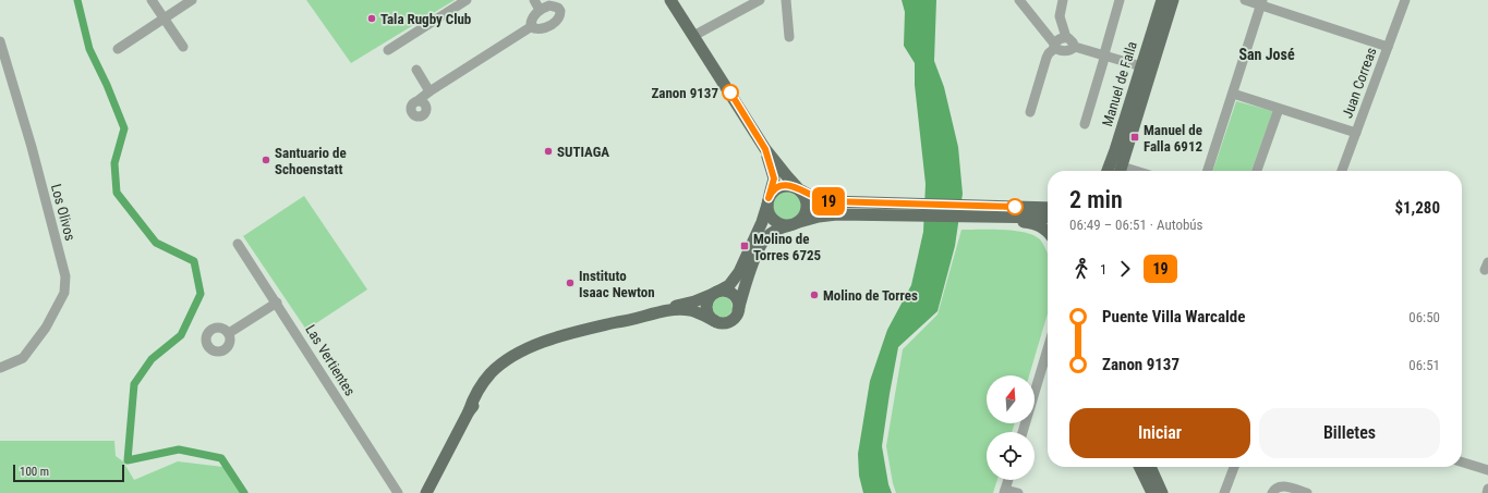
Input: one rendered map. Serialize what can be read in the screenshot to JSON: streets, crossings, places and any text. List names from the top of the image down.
{
  "streets": {
    "main road": ["Manuel de Falla"],
    "street": ["Juan Correas", "Los Olivos", "Las Vertientes"]
  },
  "districts": ["San José"],
  "places": {
    "other": [
      "Tala Rugby Club",
      "Zanon 9137",
      "SUTIAGA",
      "Santuario de Schoenstatt",
      "Instituto Isaac Newton",
      "Molino de Torres"
    ],
    "transit": ["Manuel de Falla 6912", "Molino de Torres 6725"]
  },
  "lines": ["bus line 19"],
  "scale_bar": "100 m",
  "north": "top",
  "page": {
    "on_map": "19",
    "heading": ["2 min", "06:49 – 06:51 · Autobús", "$1,280"],
    "legs": ["1", "19"],
    "list": [
      {
        "name": "Puente Villa Warcalde",
        "value": "06:50"
      },
      {
        "name": "Zanon 9137",
        "value": "06:51"
      }
    ],
    "buttons": ["Iniciar", "Billetes"],
    "scale": "100 m"
  }
}
